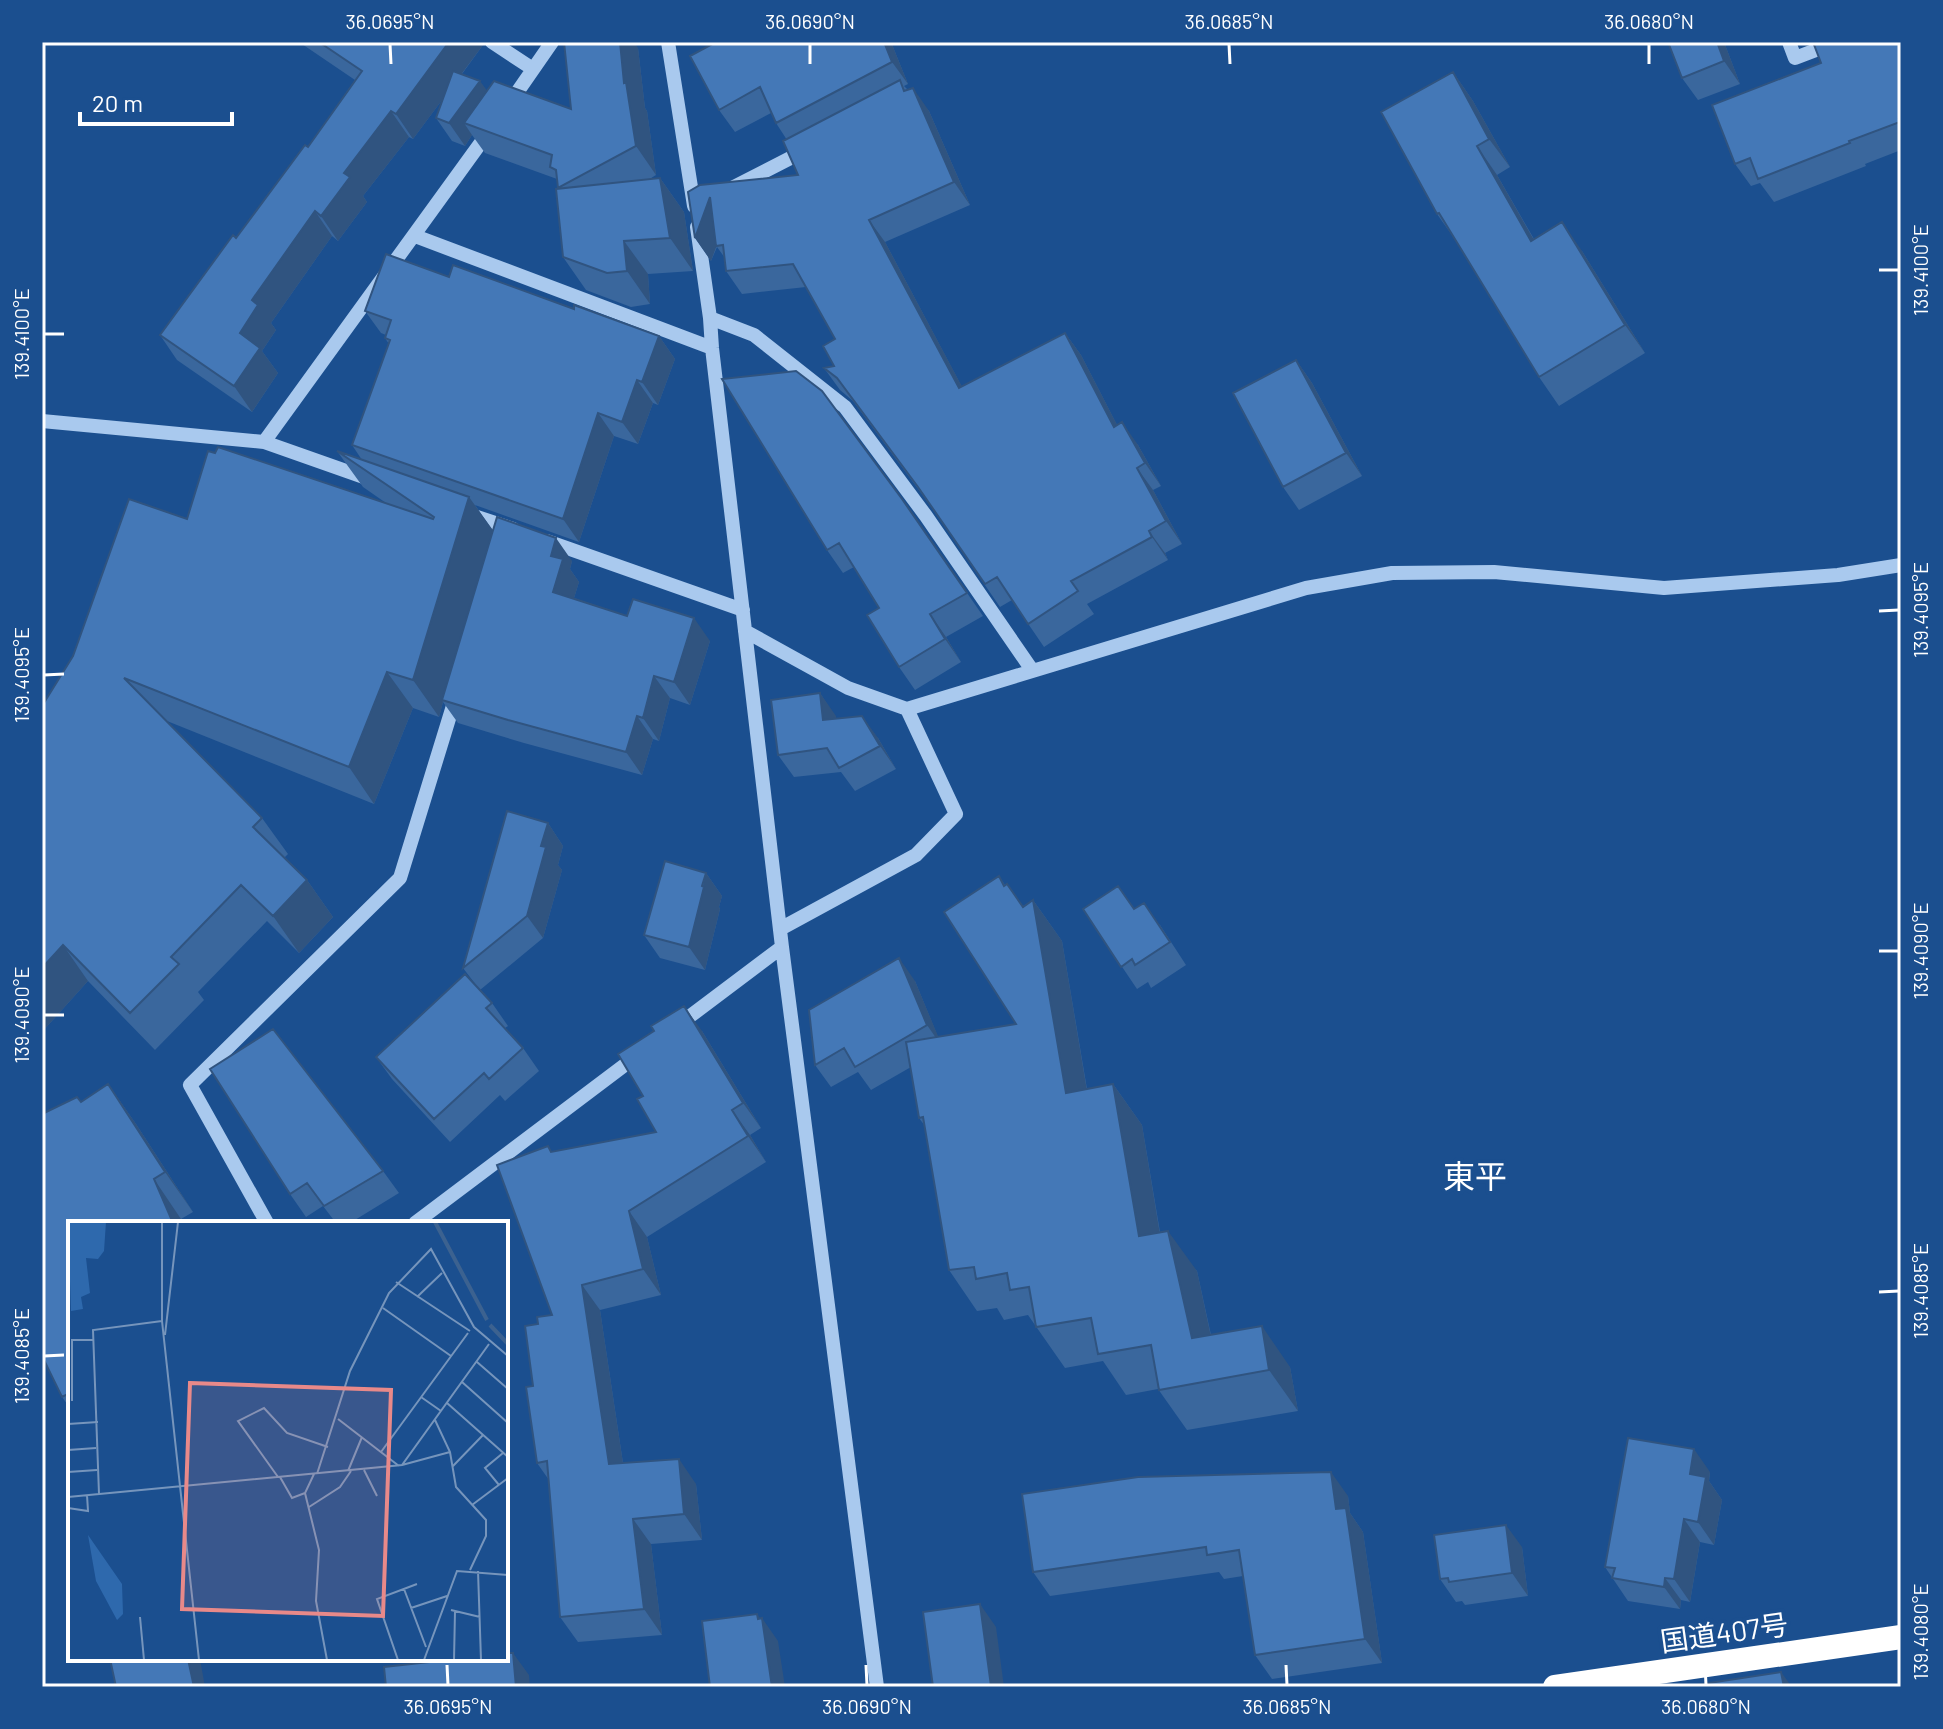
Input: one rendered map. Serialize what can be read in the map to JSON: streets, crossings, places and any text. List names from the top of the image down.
{
  "streets": {
    "highway": ["国道407号"]
  },
  "districts": ["東平"],
  "scale_bar": "20 m",
  "coordinates": [
    "36.0695°N",
    "36.0690°N",
    "36.0685°N",
    "36.0680°N",
    "139.4100°E",
    "139.4095°E",
    "139.4090°E",
    "139.4085°E",
    "139.4080°E"
  ]
}
